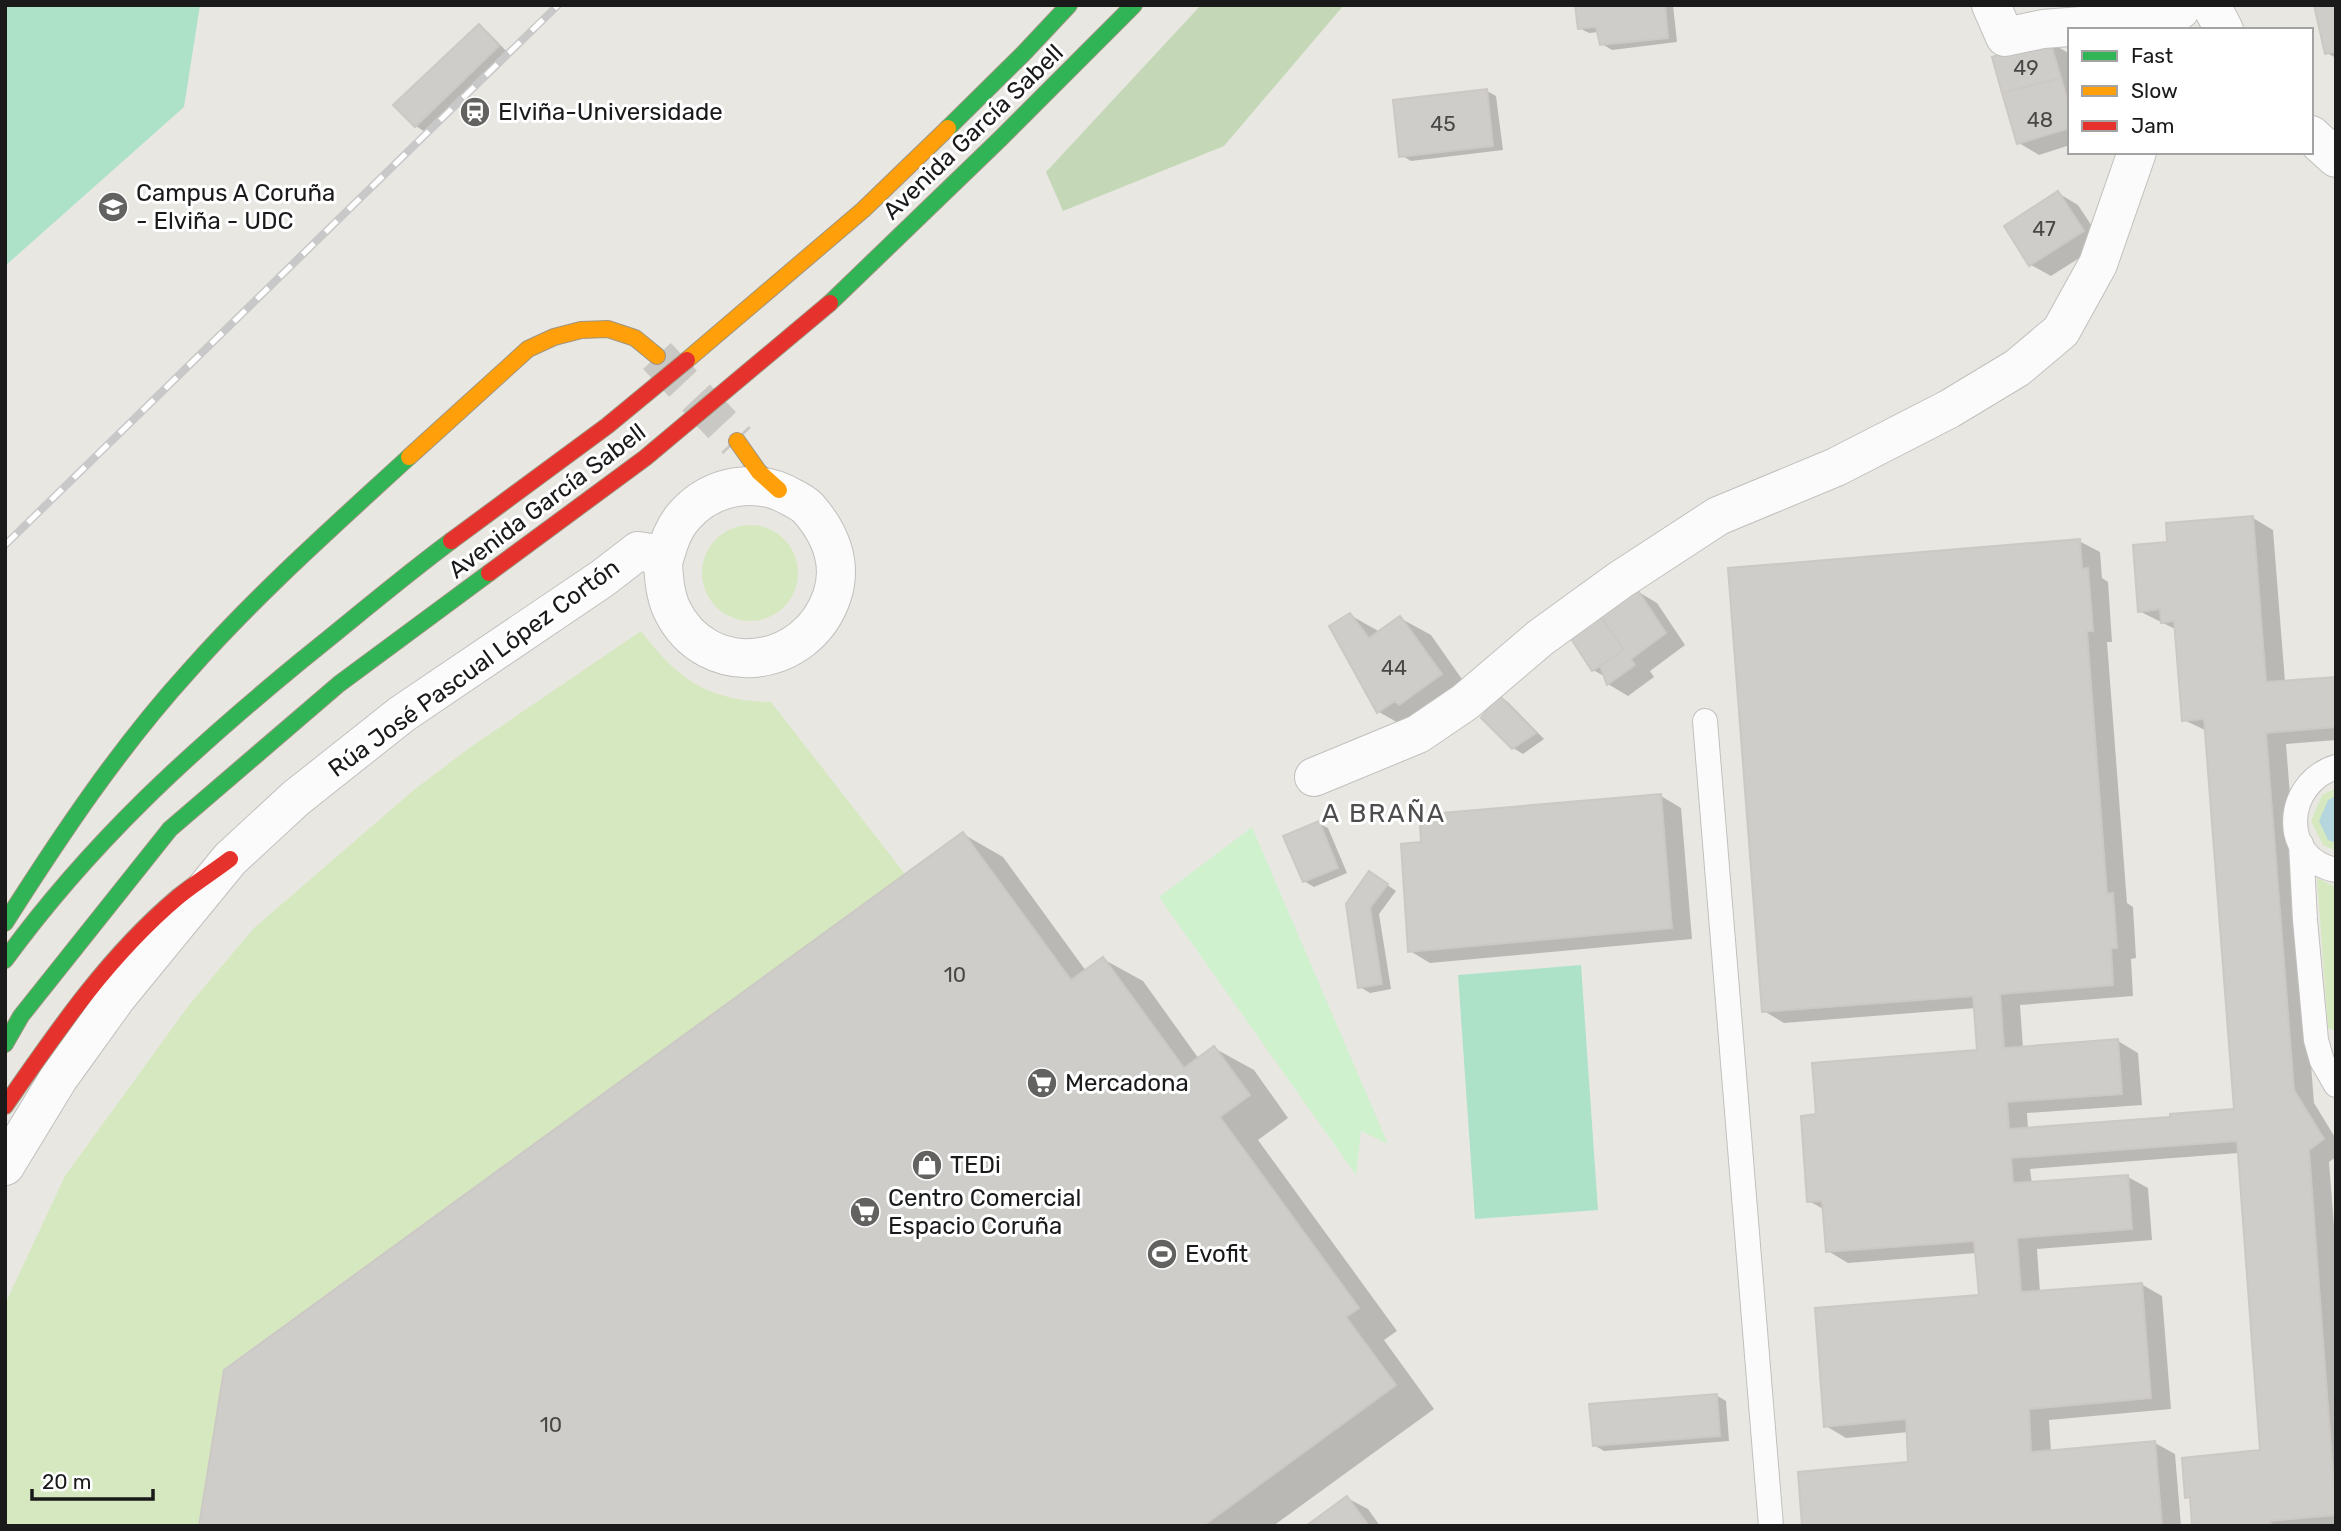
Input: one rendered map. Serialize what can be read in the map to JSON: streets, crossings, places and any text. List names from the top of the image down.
{
  "streets": {
    "main road": ["Avenida García Sabell"],
    "street": ["Rúa José Pascual López Cortón"]
  },
  "districts": ["A BRAÑA"],
  "places": {
    "station": ["Elviña-Universidade"],
    "school or university": ["Campus A Coruña - Elviña - UDC"],
    "supermarket": ["Mercadona", "Centro Comercial Espacio Coruña"],
    "shop": ["TEDi"],
    "sports": ["Evofit"]
  },
  "house_numbers": [
    "49",
    "48",
    "45",
    "47",
    "44",
    "10",
    "10"
  ],
  "legend": ["Fast", "Slow", "Jam"],
  "scale_bar": "20 m"
}
